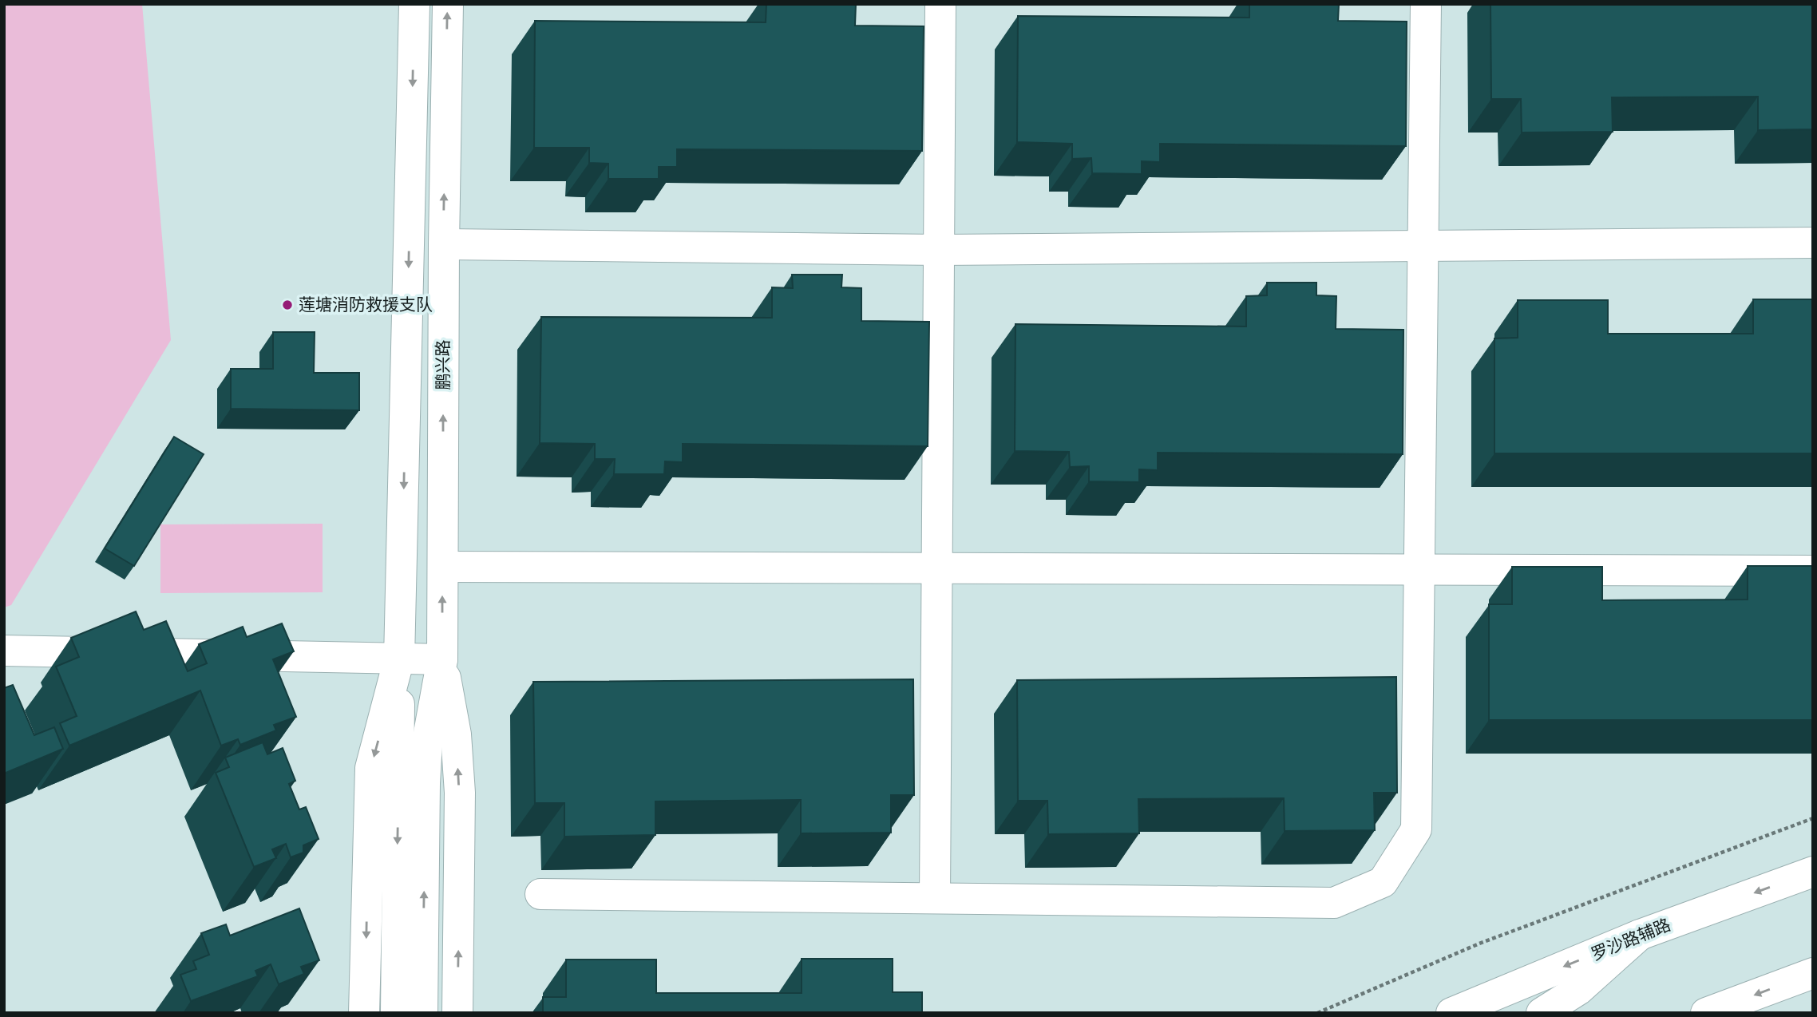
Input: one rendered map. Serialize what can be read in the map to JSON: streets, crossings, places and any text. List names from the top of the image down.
{
  "streets": {
    "main road": ["鹏兴路", "罗沙路辅路"]
  },
  "places": ["莲塘消防救援支队"]
}
